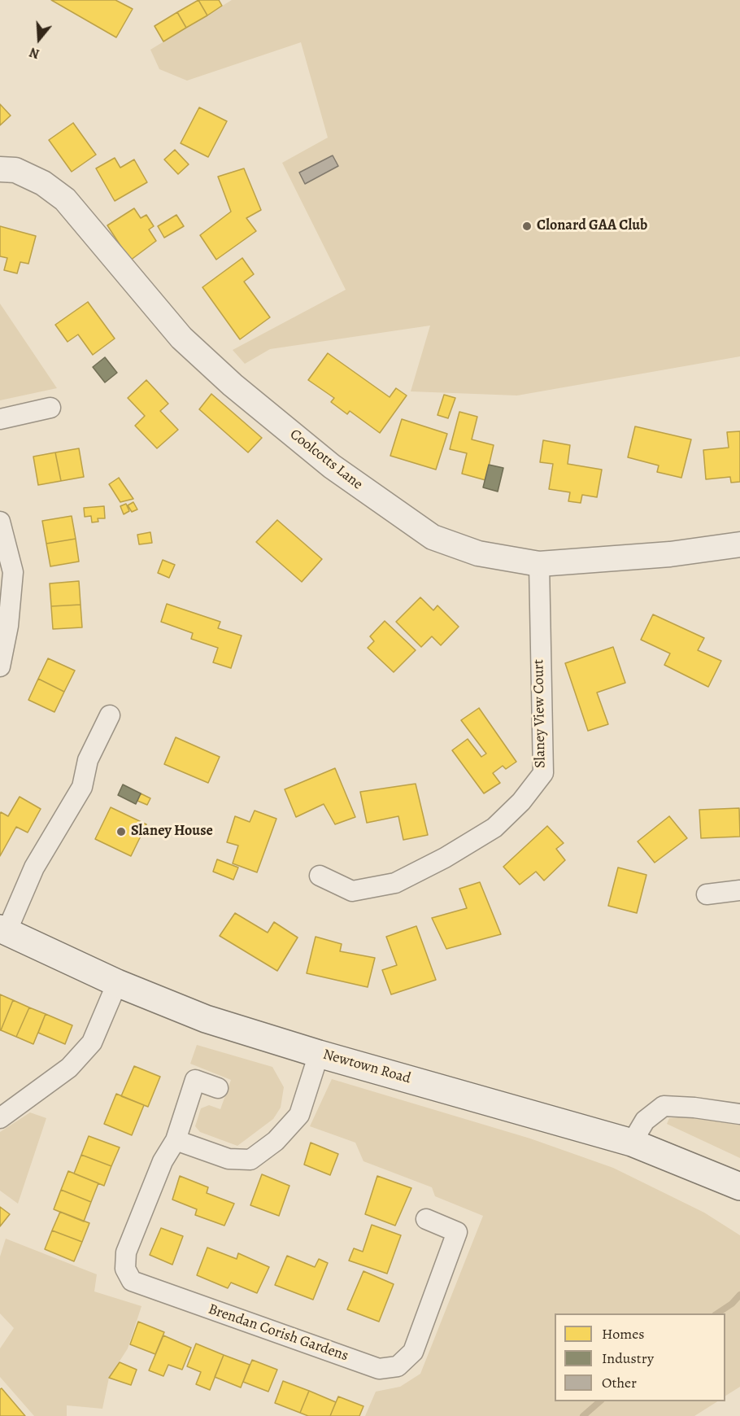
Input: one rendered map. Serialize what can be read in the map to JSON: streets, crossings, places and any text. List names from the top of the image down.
{
  "streets": {
    "main road": ["Newtown Road"],
    "street": ["Coolcotts Lane", "Slaney View Court", "Brendan Corish Gardens"]
  },
  "crossings": [
    ["Coolcotts Lane", "Slaney View Court"]
  ],
  "places": ["Clonard GAA Club", "Slaney House"],
  "legend": ["Homes", "Industry", "Other"],
  "north": "bottom"
}
